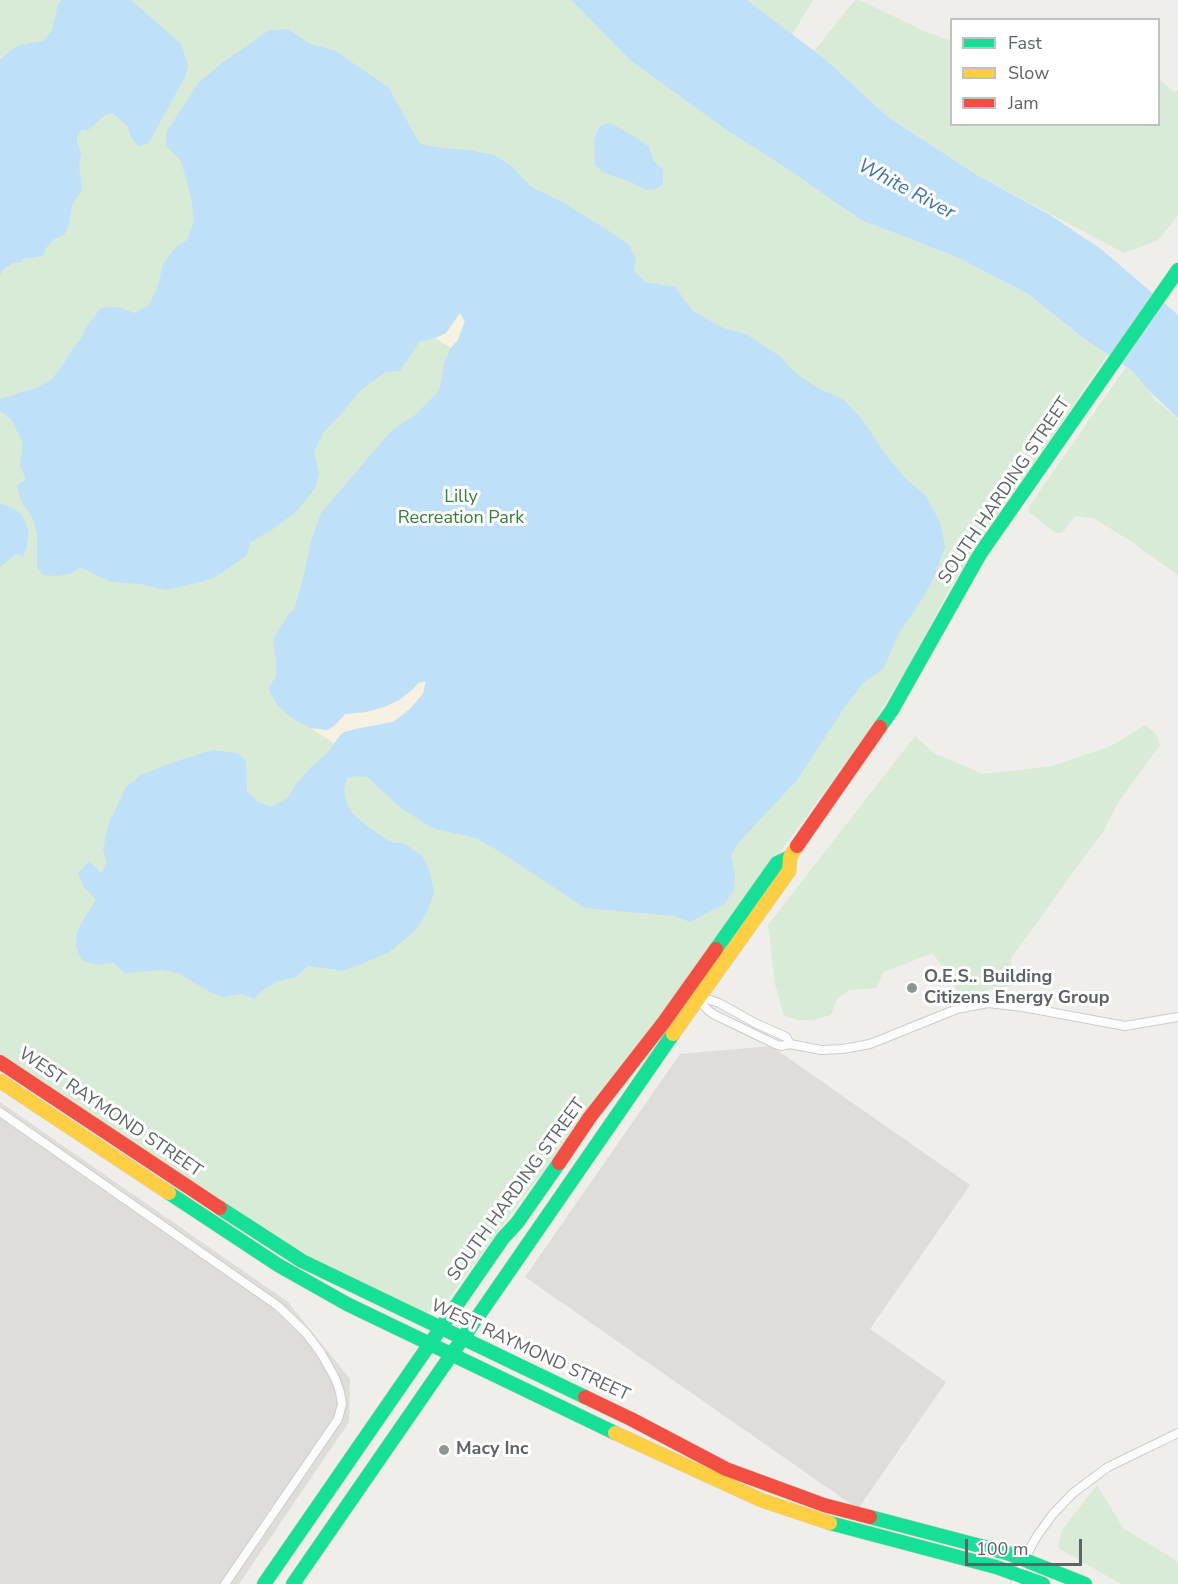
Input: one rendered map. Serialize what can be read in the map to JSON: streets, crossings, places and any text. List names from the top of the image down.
{
  "streets": {
    "main road": ["SOUTH HARDING STREET", "WEST RAYMOND STREET"]
  },
  "crossings": [
    ["SOUTH HARDING STREET", "WEST RAYMOND STREET"]
  ],
  "water": ["White River"],
  "parks": ["Lilly Recreation Park"],
  "places": ["O.E.S.. Building Citizens Energy Group", "Macy Inc"],
  "legend": ["Fast", "Slow", "Jam"],
  "scale_bar": "100 m"
}
